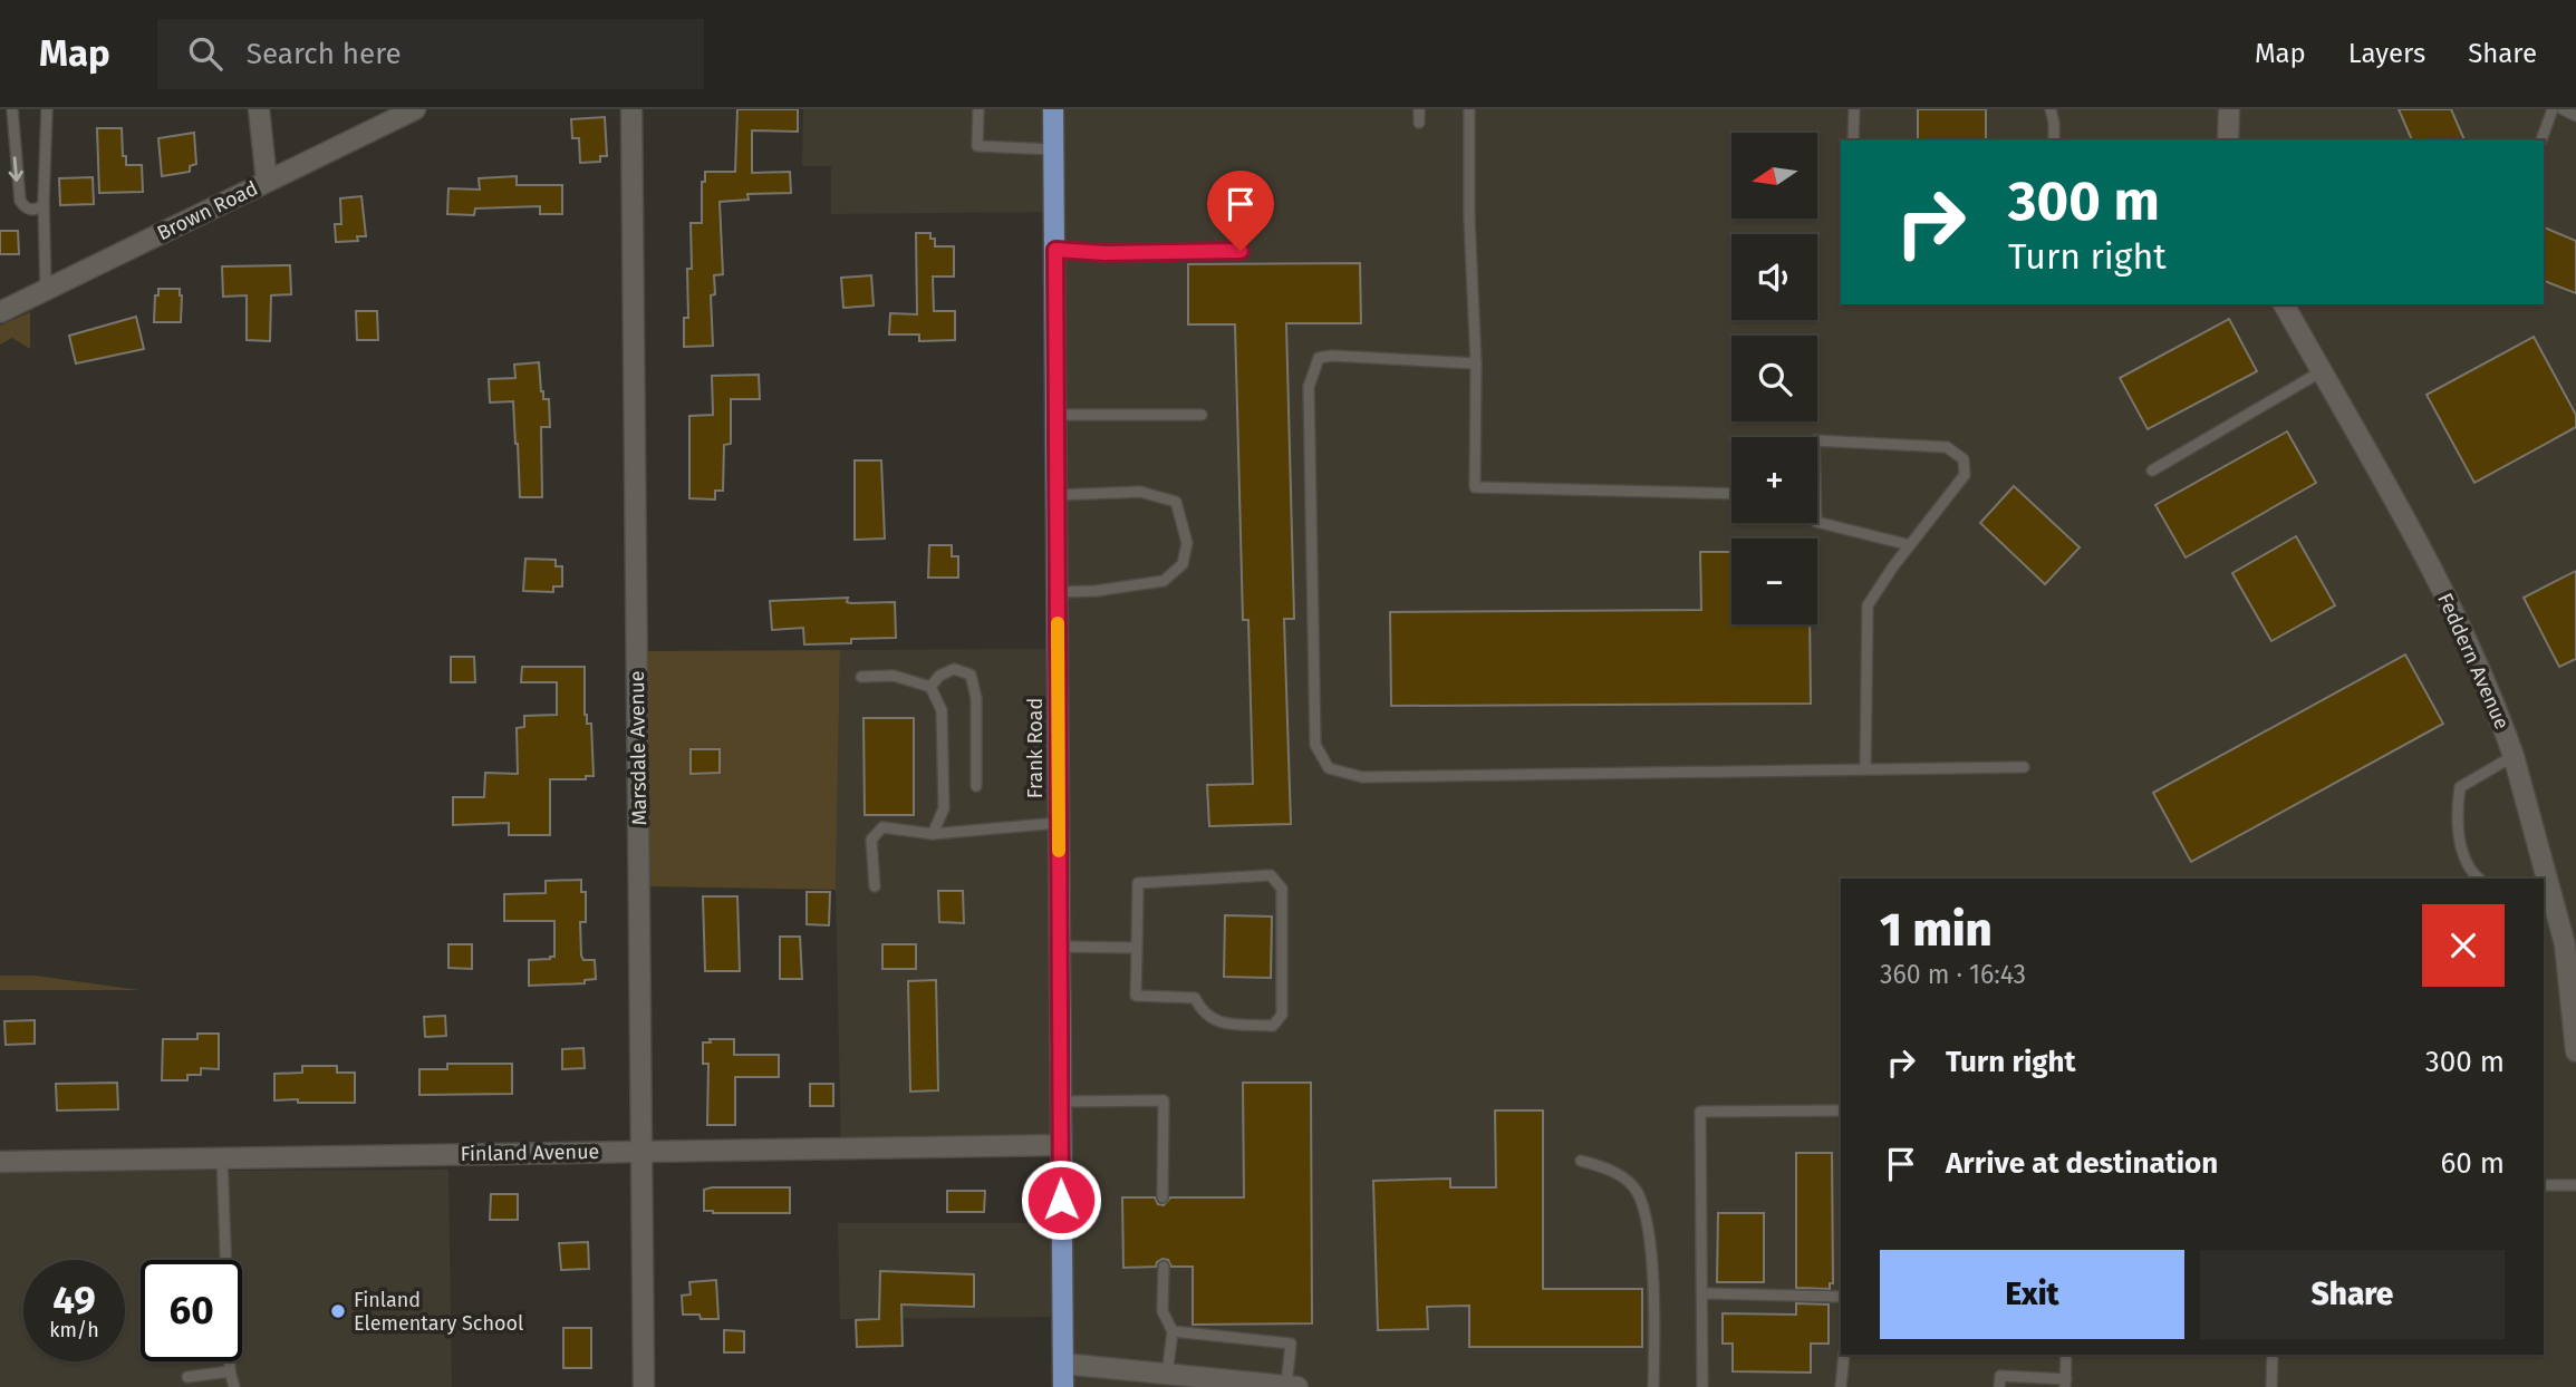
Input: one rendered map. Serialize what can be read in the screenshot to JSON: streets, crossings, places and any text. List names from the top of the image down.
{
  "streets": {
    "main road": ["Frank Road"],
    "street": [
      "Brown Road",
      "Feddern Avenue",
      "Marsdale Avenue",
      "Finland Avenue"
    ]
  },
  "crossings": [
    ["Marsdale Avenue", "Finland Avenue"],
    ["Frank Road", "Finland Avenue"]
  ],
  "places": ["Finland Elementary School"],
  "north": "left",
  "page": {
    "header": "Map",
    "search": "Search here",
    "nav": ["Map", "Layers", "Share"],
    "map_buttons": ["+", "−"],
    "turn": ["300 m", "Turn right"],
    "heading": ["1 min", "360 m · 16:43"],
    "list": [
      {
        "name": "Turn right",
        "value": "300 m"
      },
      {
        "name": "Arrive at destination",
        "value": "60 m"
      }
    ],
    "buttons": ["Exit", "Share"],
    "speed": "49 km/h",
    "limit": "60"
  }
}
